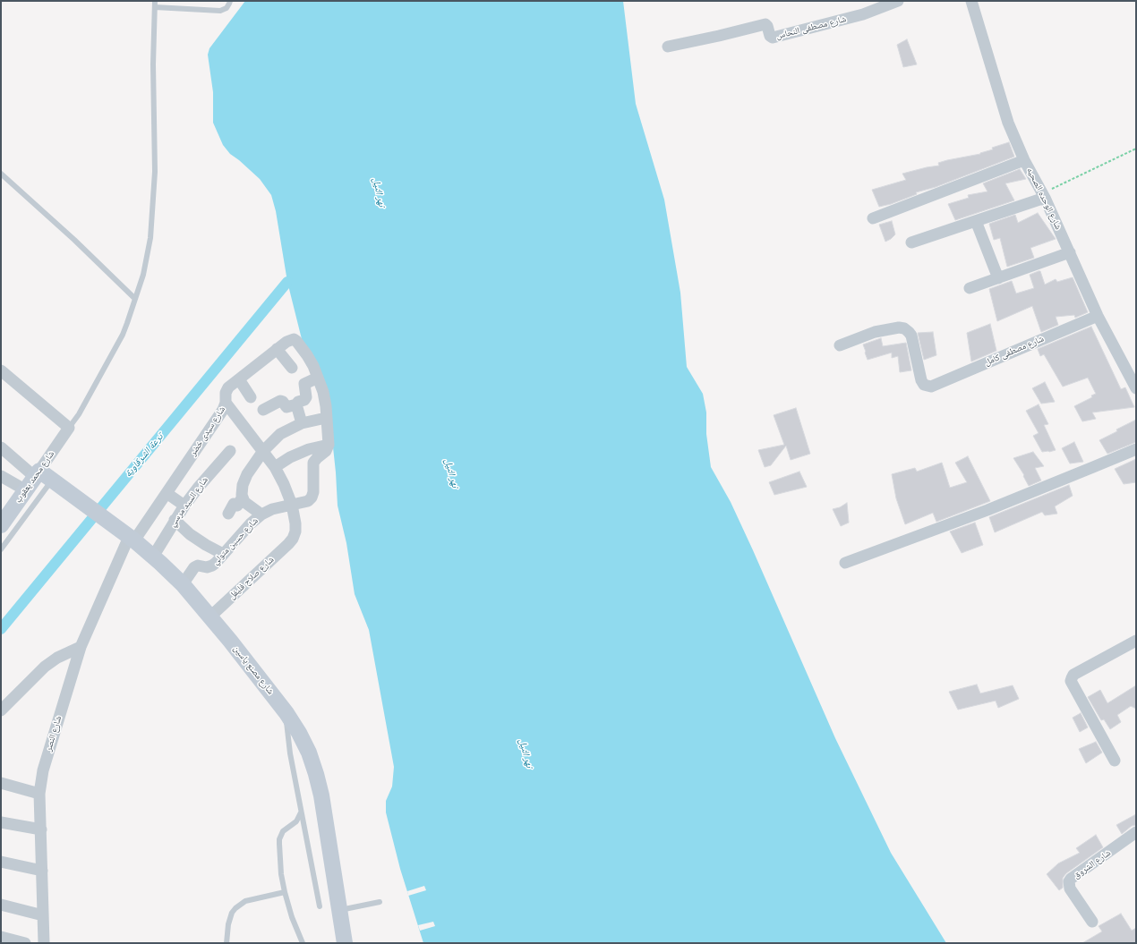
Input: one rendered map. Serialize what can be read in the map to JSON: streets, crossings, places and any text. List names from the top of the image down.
{
  "streets": {
    "main road": ["شارع محمد يعقوب", "شارع مصنع ياسين"],
    "street": [
      "شارع مصطفى النحاس",
      "شارع الوحده الصحيه",
      "شارع مصطفى كامل",
      "شارع سيدى خضر",
      "شارع السيد مرسي",
      "شارع حسين متولي",
      "شارع صلاح فليفل",
      "شارع النصر",
      "شارع الشروق"
    ]
  },
  "crossings": [
    ["شارع الوحده الصحيه", "شارع مصطفى كامل"],
    ["شارع سيدى خضر", "شارع مصنع ياسين"],
    ["شارع سيدى خضر", "شارع النصر"],
    ["شارع محمد يعقوب", "شارع مصنع ياسين"],
    ["شارع السيد مرسي", "شارع مصنع ياسين"],
    ["شارع حسين متولي", "شارع صلاح فليفل"],
    ["شارع حسين متولي", "شارع مصنع ياسين"],
    ["شارع صلاح فليفل", "شارع مصنع ياسين"],
    ["شارع مصنع ياسين", "شارع النصر"]
  ],
  "water": ["نهر النيل", "ترعة الشرقاوية"]
}
